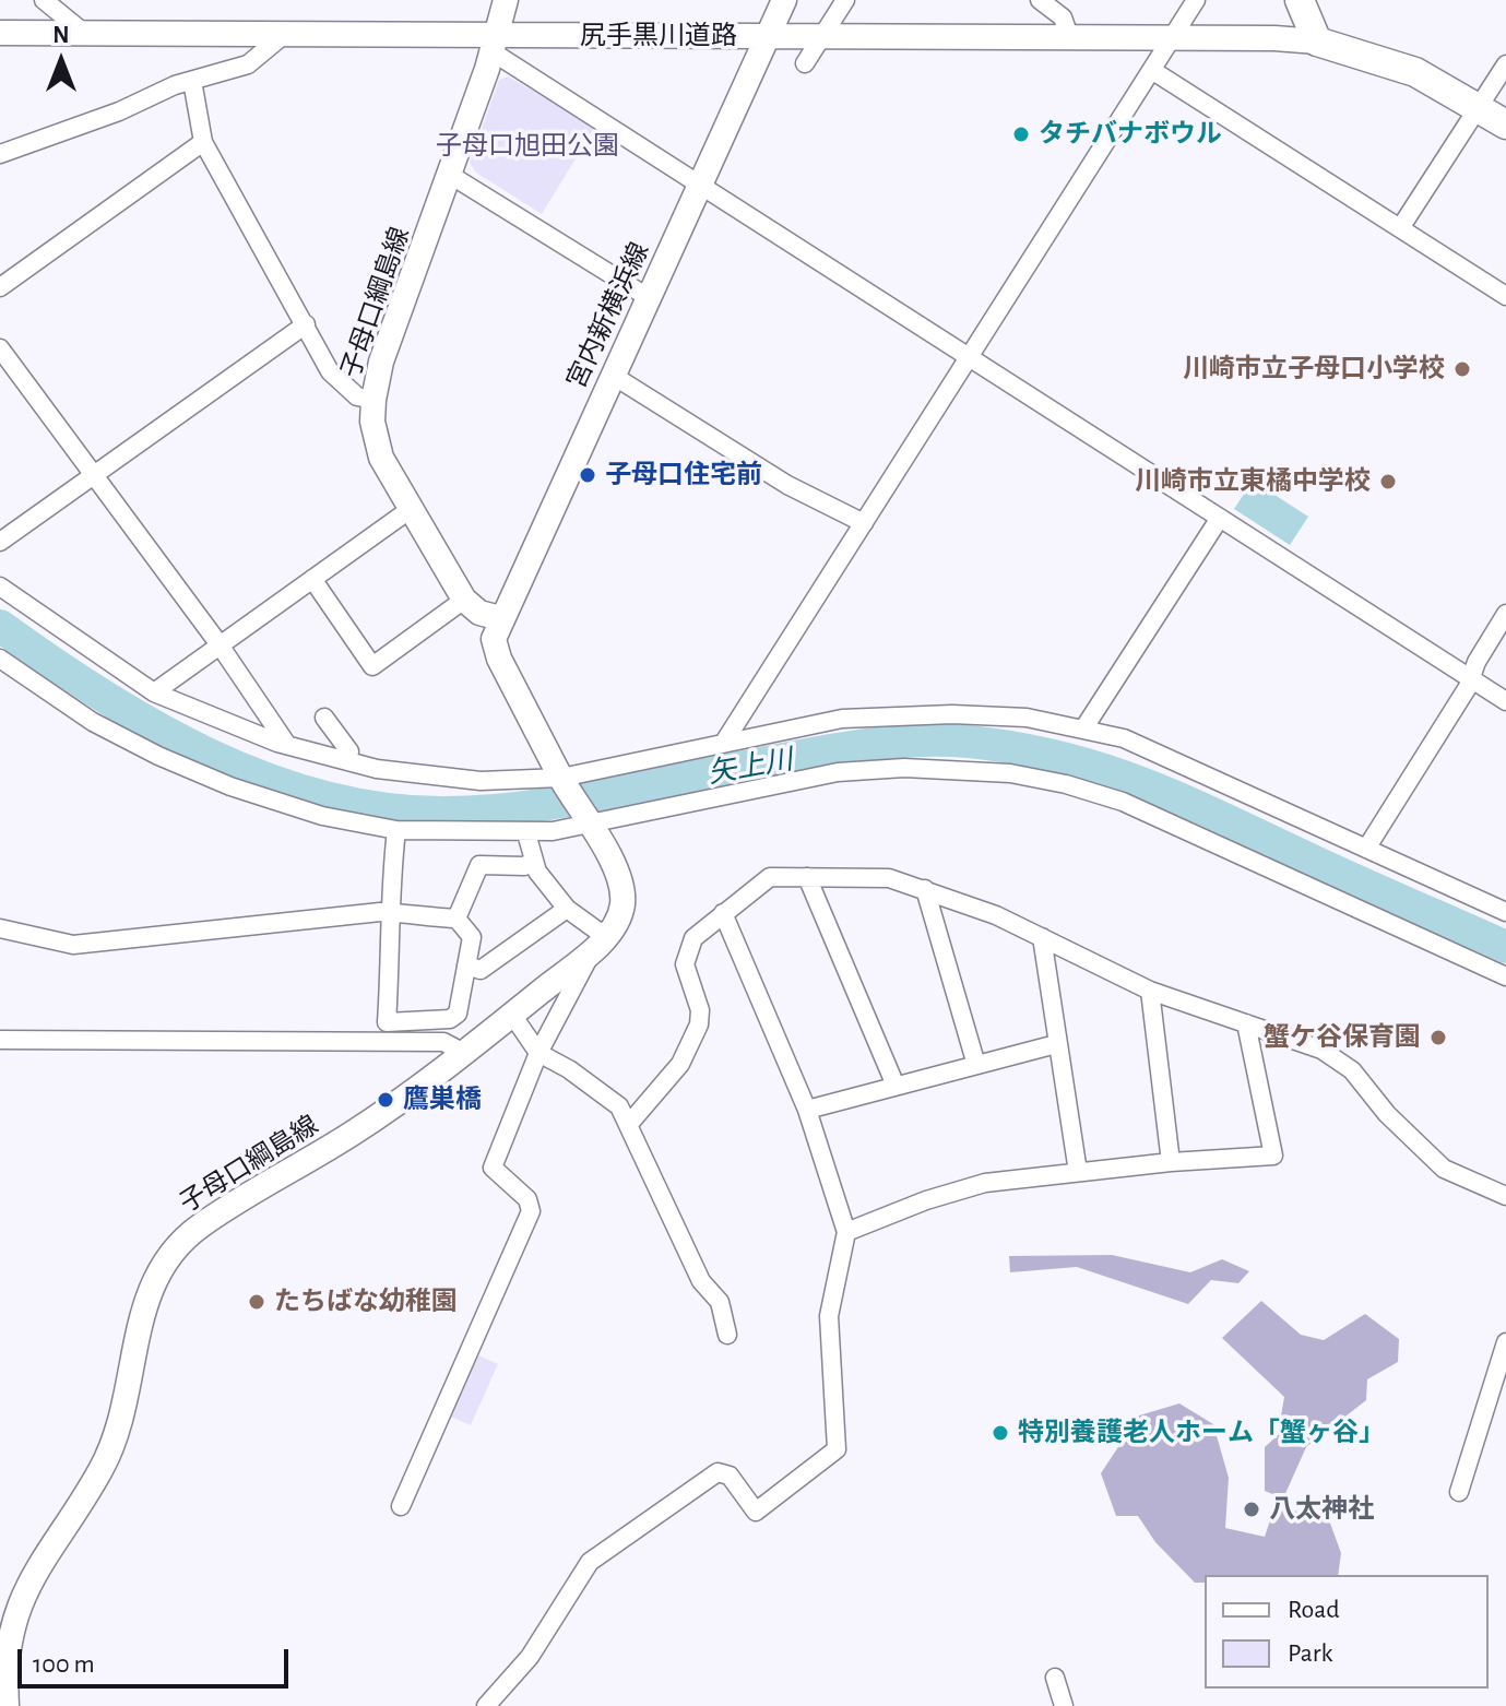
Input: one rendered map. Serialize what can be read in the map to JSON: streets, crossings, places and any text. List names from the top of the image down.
{
  "streets": {
    "main road": ["尻手黒川道路", "子母口綱島線", "宮内新横浜線"]
  },
  "crossings": [
    ["尻手黒川道路", "子母口綱島線"],
    ["尻手黒川道路", "宮内新横浜線"]
  ],
  "water": ["矢上川"],
  "parks": ["子母口旭田公園"],
  "places": [
    "タチバナボウル",
    "川崎市立子母口小学校",
    "子母口住宅前",
    "川崎市立東橘中学校",
    "蟹ケ谷保育園",
    "鷹巣橋",
    "たちばな幼稚園",
    "特別養護老人ホーム「蟹ヶ谷」",
    "八太神社"
  ],
  "legend": ["Road", "Park"],
  "scale_bar": "100 m",
  "north": "top"
}
